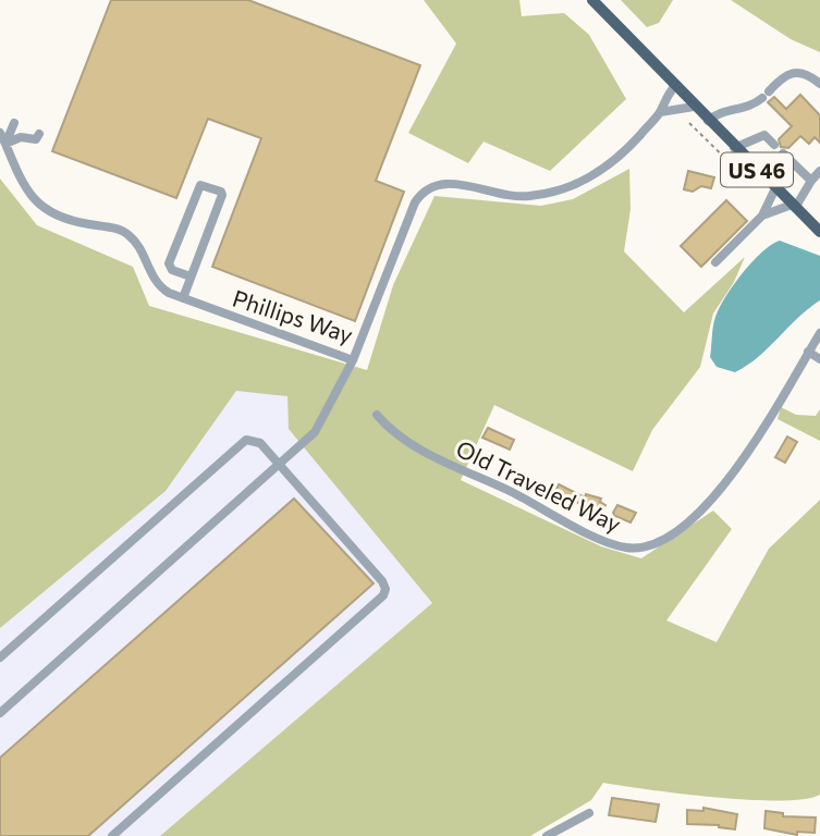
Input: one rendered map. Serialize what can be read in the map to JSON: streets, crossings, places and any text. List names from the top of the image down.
{
  "streets": {
    "main road": ["US 46"],
    "street": ["Phillips Way", "Old Traveled Way"]
  },
  "crossings": [
    ["US 46", "Phillips Way"]
  ]
}
